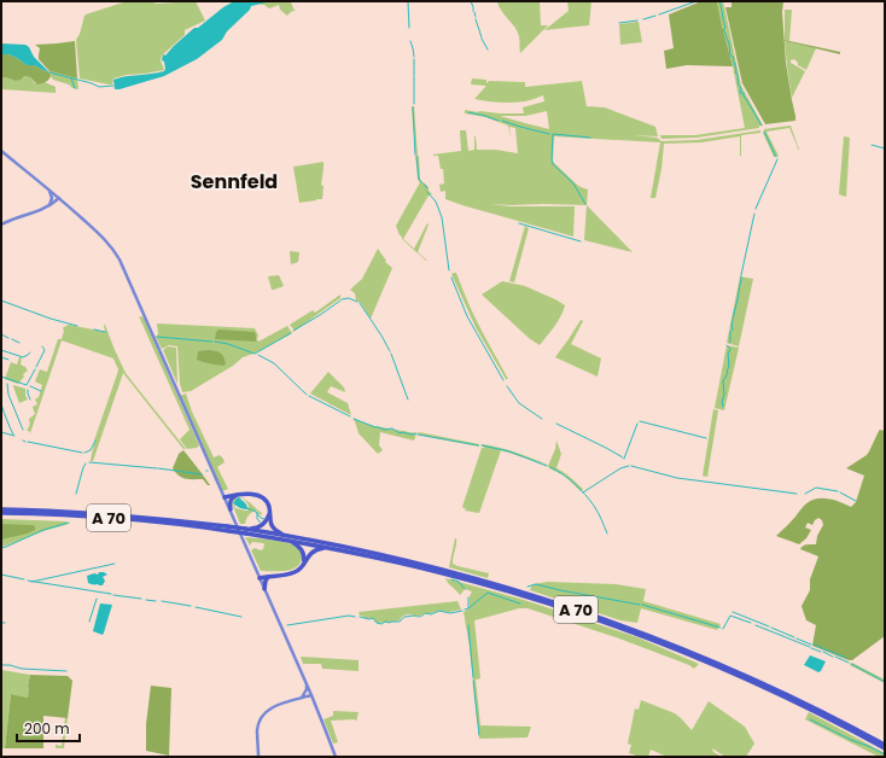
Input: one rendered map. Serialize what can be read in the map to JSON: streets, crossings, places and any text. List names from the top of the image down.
{
  "streets": {
    "highway": ["A 70"]
  },
  "districts": ["Sennfeld"],
  "scale_bar": "200 m"
}
